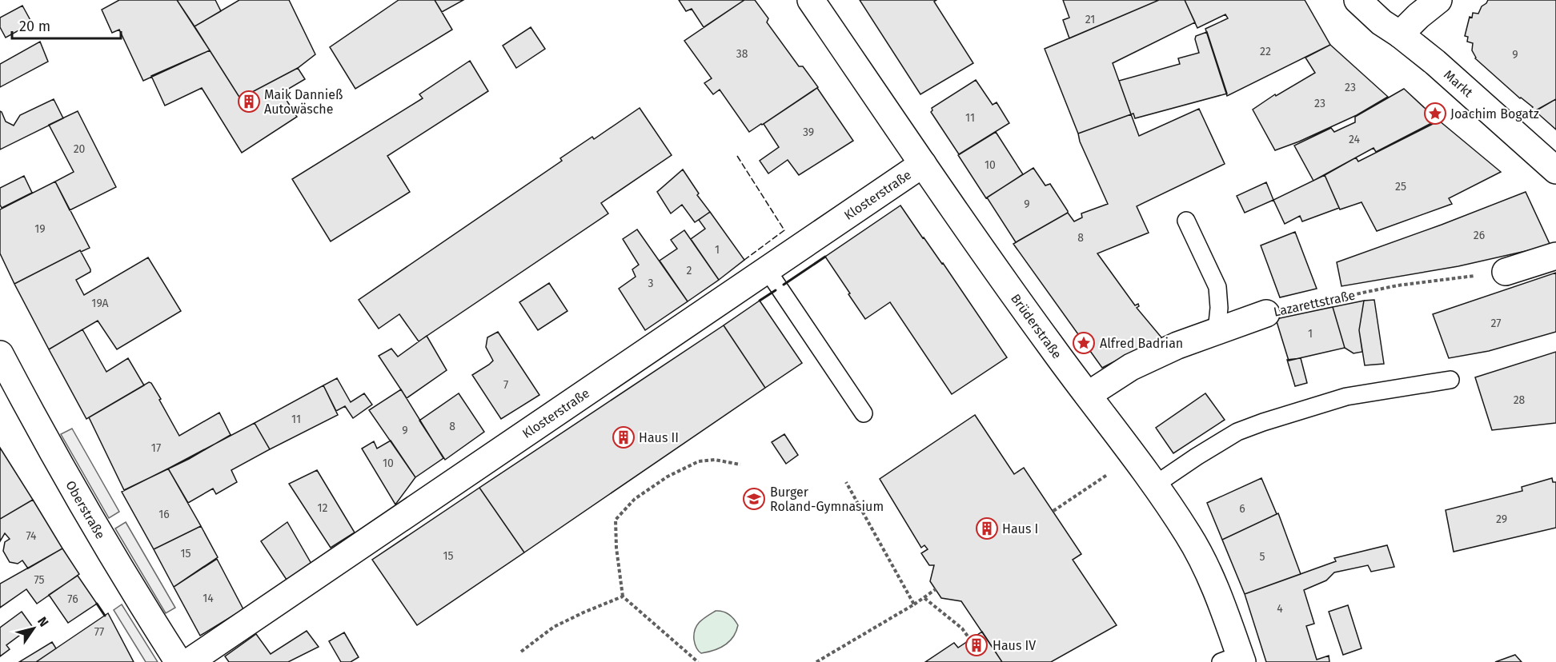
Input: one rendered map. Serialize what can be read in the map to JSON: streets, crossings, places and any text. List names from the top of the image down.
{
  "streets": {
    "street": [
      "Markt",
      "Klosterstraße",
      "Lazarettstraße",
      "Brüderstraße",
      "Oberstraße"
    ]
  },
  "crossings": [
    ["Klosterstraße", "Brüderstraße"],
    ["Lazarettstraße", "Brüderstraße"]
  ],
  "places": {
    "building": [
      "Maik Dannieß Autowäsche",
      "Haus II",
      "Haus I",
      "Haus IV"
    ],
    "place": ["Joachim Bogatz", "Alfred Badrian"],
    "school or university": ["Burger Roland-Gymnasium"]
  },
  "house_numbers": [
    "21",
    "22",
    "38",
    "9",
    "23",
    "23",
    "11",
    "39",
    "24",
    "20",
    "10",
    "25",
    "9",
    "19",
    "26",
    "8",
    "1",
    "2",
    "3",
    "19A",
    "27",
    "1",
    "7",
    "28",
    "11",
    "8",
    "9",
    "17",
    "10",
    "12",
    "6",
    "16",
    "29",
    "74",
    "15",
    "15",
    "5",
    "75",
    "14",
    "76",
    "4",
    "77"
  ],
  "scale_bar": "20 m",
  "north": "top right"
}
